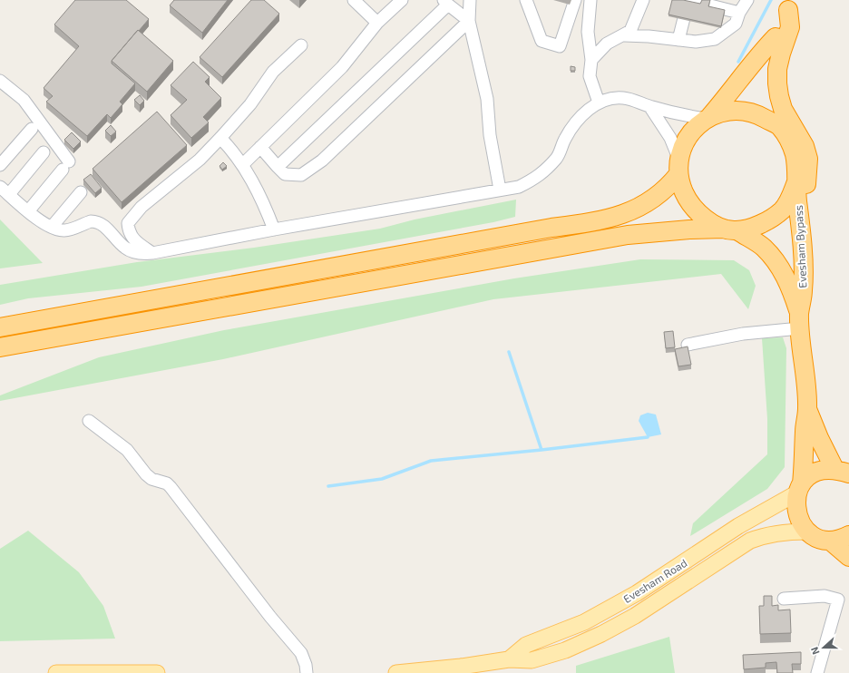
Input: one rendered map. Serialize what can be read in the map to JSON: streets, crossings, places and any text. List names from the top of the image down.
{
  "streets": {
    "highway": ["Evesham Bypass"],
    "main road": ["Evesham Road"]
  },
  "crossings": [
    ["Evesham Bypass", "Evesham Road"]
  ],
  "north": "left"
}
